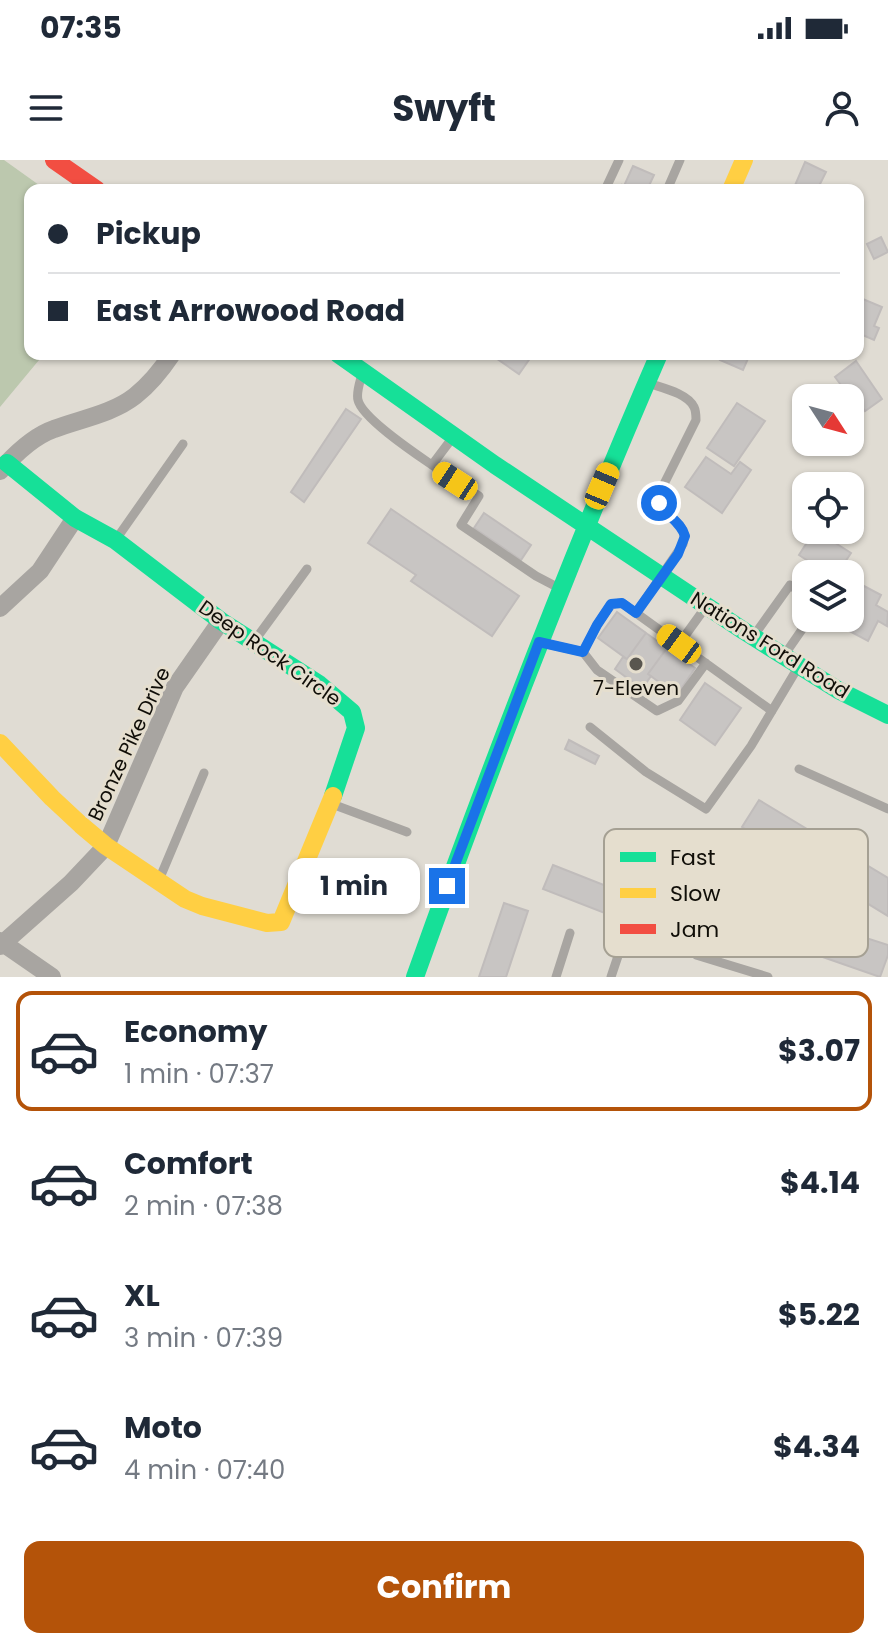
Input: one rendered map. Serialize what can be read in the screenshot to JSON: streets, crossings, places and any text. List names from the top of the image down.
{
  "streets": {
    "street": ["Nations Ford Road", "Deep Rock Circle", "Bronze Pike Drive"]
  },
  "crossings": [
    ["Deep Rock Circle", "Bronze Pike Drive"]
  ],
  "places": ["7-Eleven"],
  "legend": ["Fast", "Slow", "Jam"],
  "north": "bottom right",
  "page": {
    "status": "07:35",
    "header": "Swyft",
    "banner": ["Pickup", "East Arrowood Road"],
    "bubble": "1 min",
    "list": [
      {
        "name": "Economy",
        "note": "1 min · 07:37",
        "value": "$3.07"
      },
      {
        "name": "Comfort",
        "note": "2 min · 07:38",
        "value": "$4.14"
      },
      {
        "name": "XL",
        "note": "3 min · 07:39",
        "value": "$5.22"
      },
      {
        "name": "Moto",
        "note": "4 min · 07:40",
        "value": "$4.34"
      }
    ],
    "buttons": "Confirm"
  }
}
